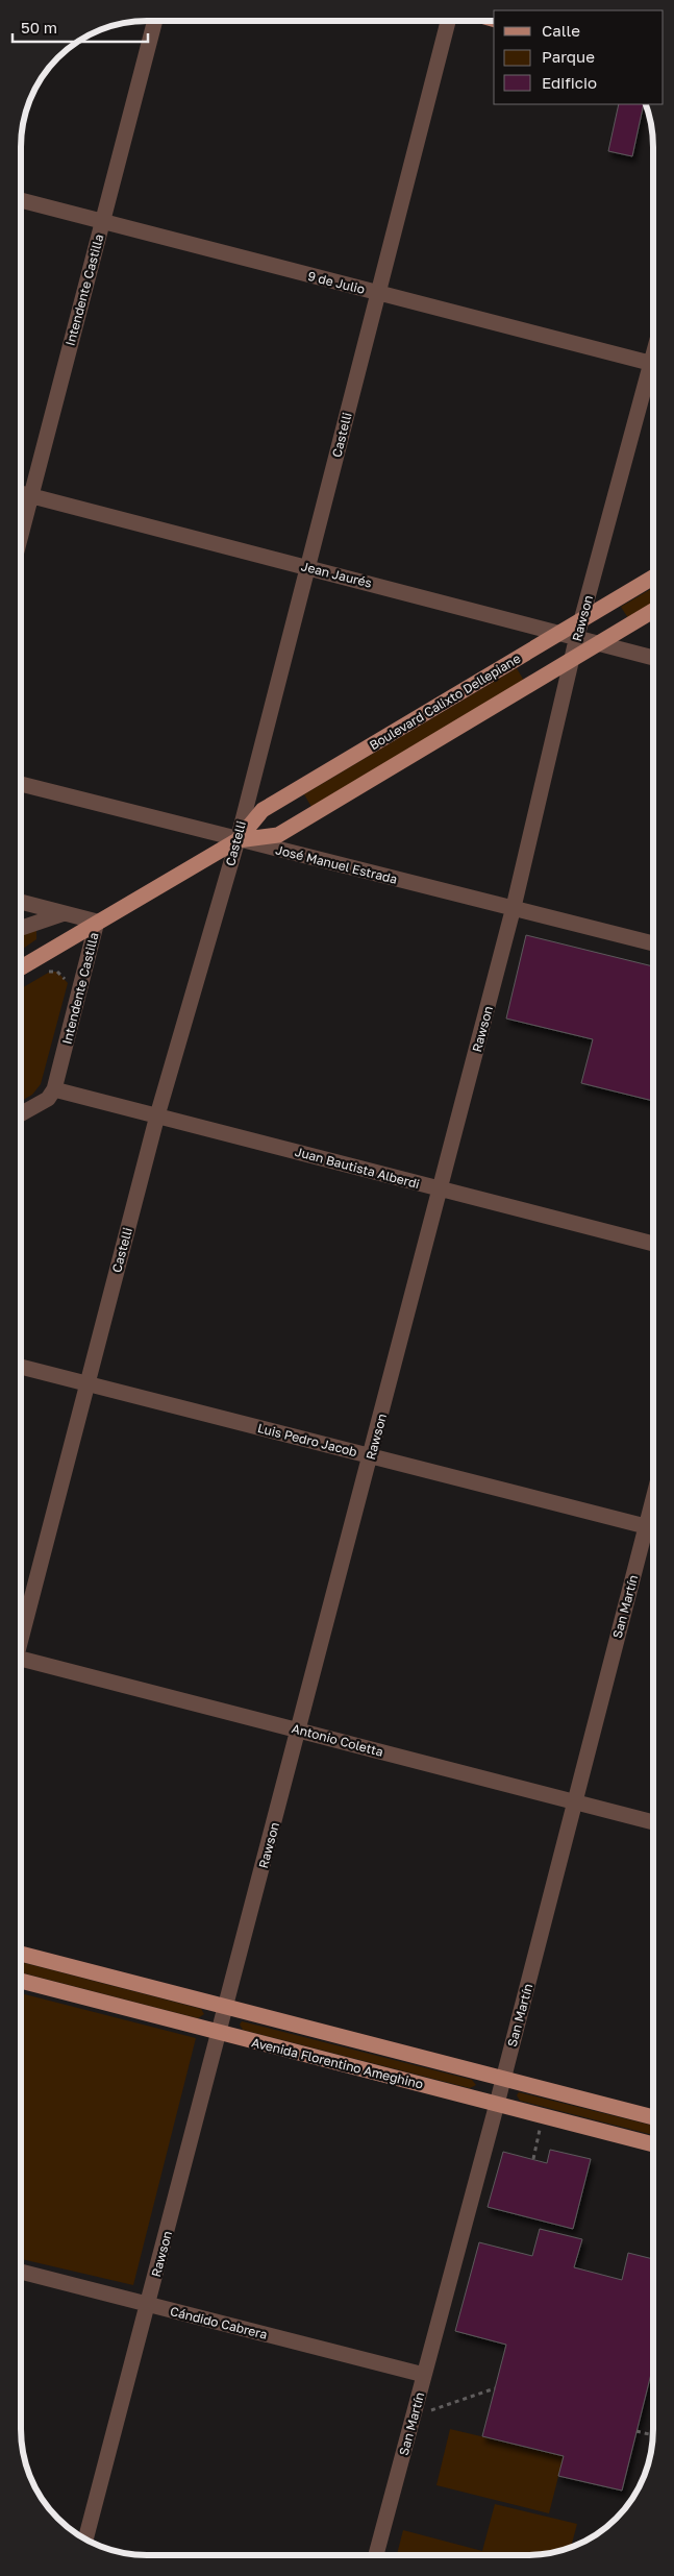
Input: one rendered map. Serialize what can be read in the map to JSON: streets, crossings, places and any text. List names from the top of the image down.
{
  "streets": {
    "main road": ["Boulevard Calixto Dellepiane", "Avenida Florentino Ameghino"],
    "street": [
      "9 de Julio",
      "Intendente Castilla",
      "Castelli",
      "Jean Jaurés",
      "Rawson",
      "José Manuel Estrada",
      "Juan Bautista Alberdi",
      "Luis Pedro Jacob",
      "San Martín",
      "Antonio Coletta",
      "Cándido Cabrera"
    ]
  },
  "crossings": [
    ["9 de Julio", "Intendente Castilla"],
    ["9 de Julio", "Castelli"],
    ["Intendente Castilla", "Jean Jaurés"],
    ["Intendente Castilla", "Boulevard Calixto Dellepiane"],
    ["Intendente Castilla", "Juan Bautista Alberdi"],
    ["Castelli", "Jean Jaurés"],
    ["Castelli", "Boulevard Calixto Dellepiane"],
    ["Castelli", "José Manuel Estrada"],
    ["Castelli", "Juan Bautista Alberdi"],
    ["Castelli", "Luis Pedro Jacob"],
    ["Jean Jaurés", "Rawson"],
    ["Jean Jaurés", "Boulevard Calixto Dellepiane"],
    ["Rawson", "Boulevard Calixto Dellepiane"],
    ["Rawson", "José Manuel Estrada"],
    ["Rawson", "Juan Bautista Alberdi"],
    ["Rawson", "Luis Pedro Jacob"],
    ["Rawson", "Antonio Coletta"],
    ["Rawson", "Avenida Florentino Ameghino"],
    ["Rawson", "Cándido Cabrera"],
    ["Boulevard Calixto Dellepiane", "José Manuel Estrada"],
    ["Luis Pedro Jacob", "San Martín"],
    ["San Martín", "Antonio Coletta"],
    ["San Martín", "Avenida Florentino Ameghino"],
    ["San Martín", "Cándido Cabrera"]
  ],
  "legend": ["Calle", "Parque", "Edificio"],
  "scale_bar": "50 m"
}
